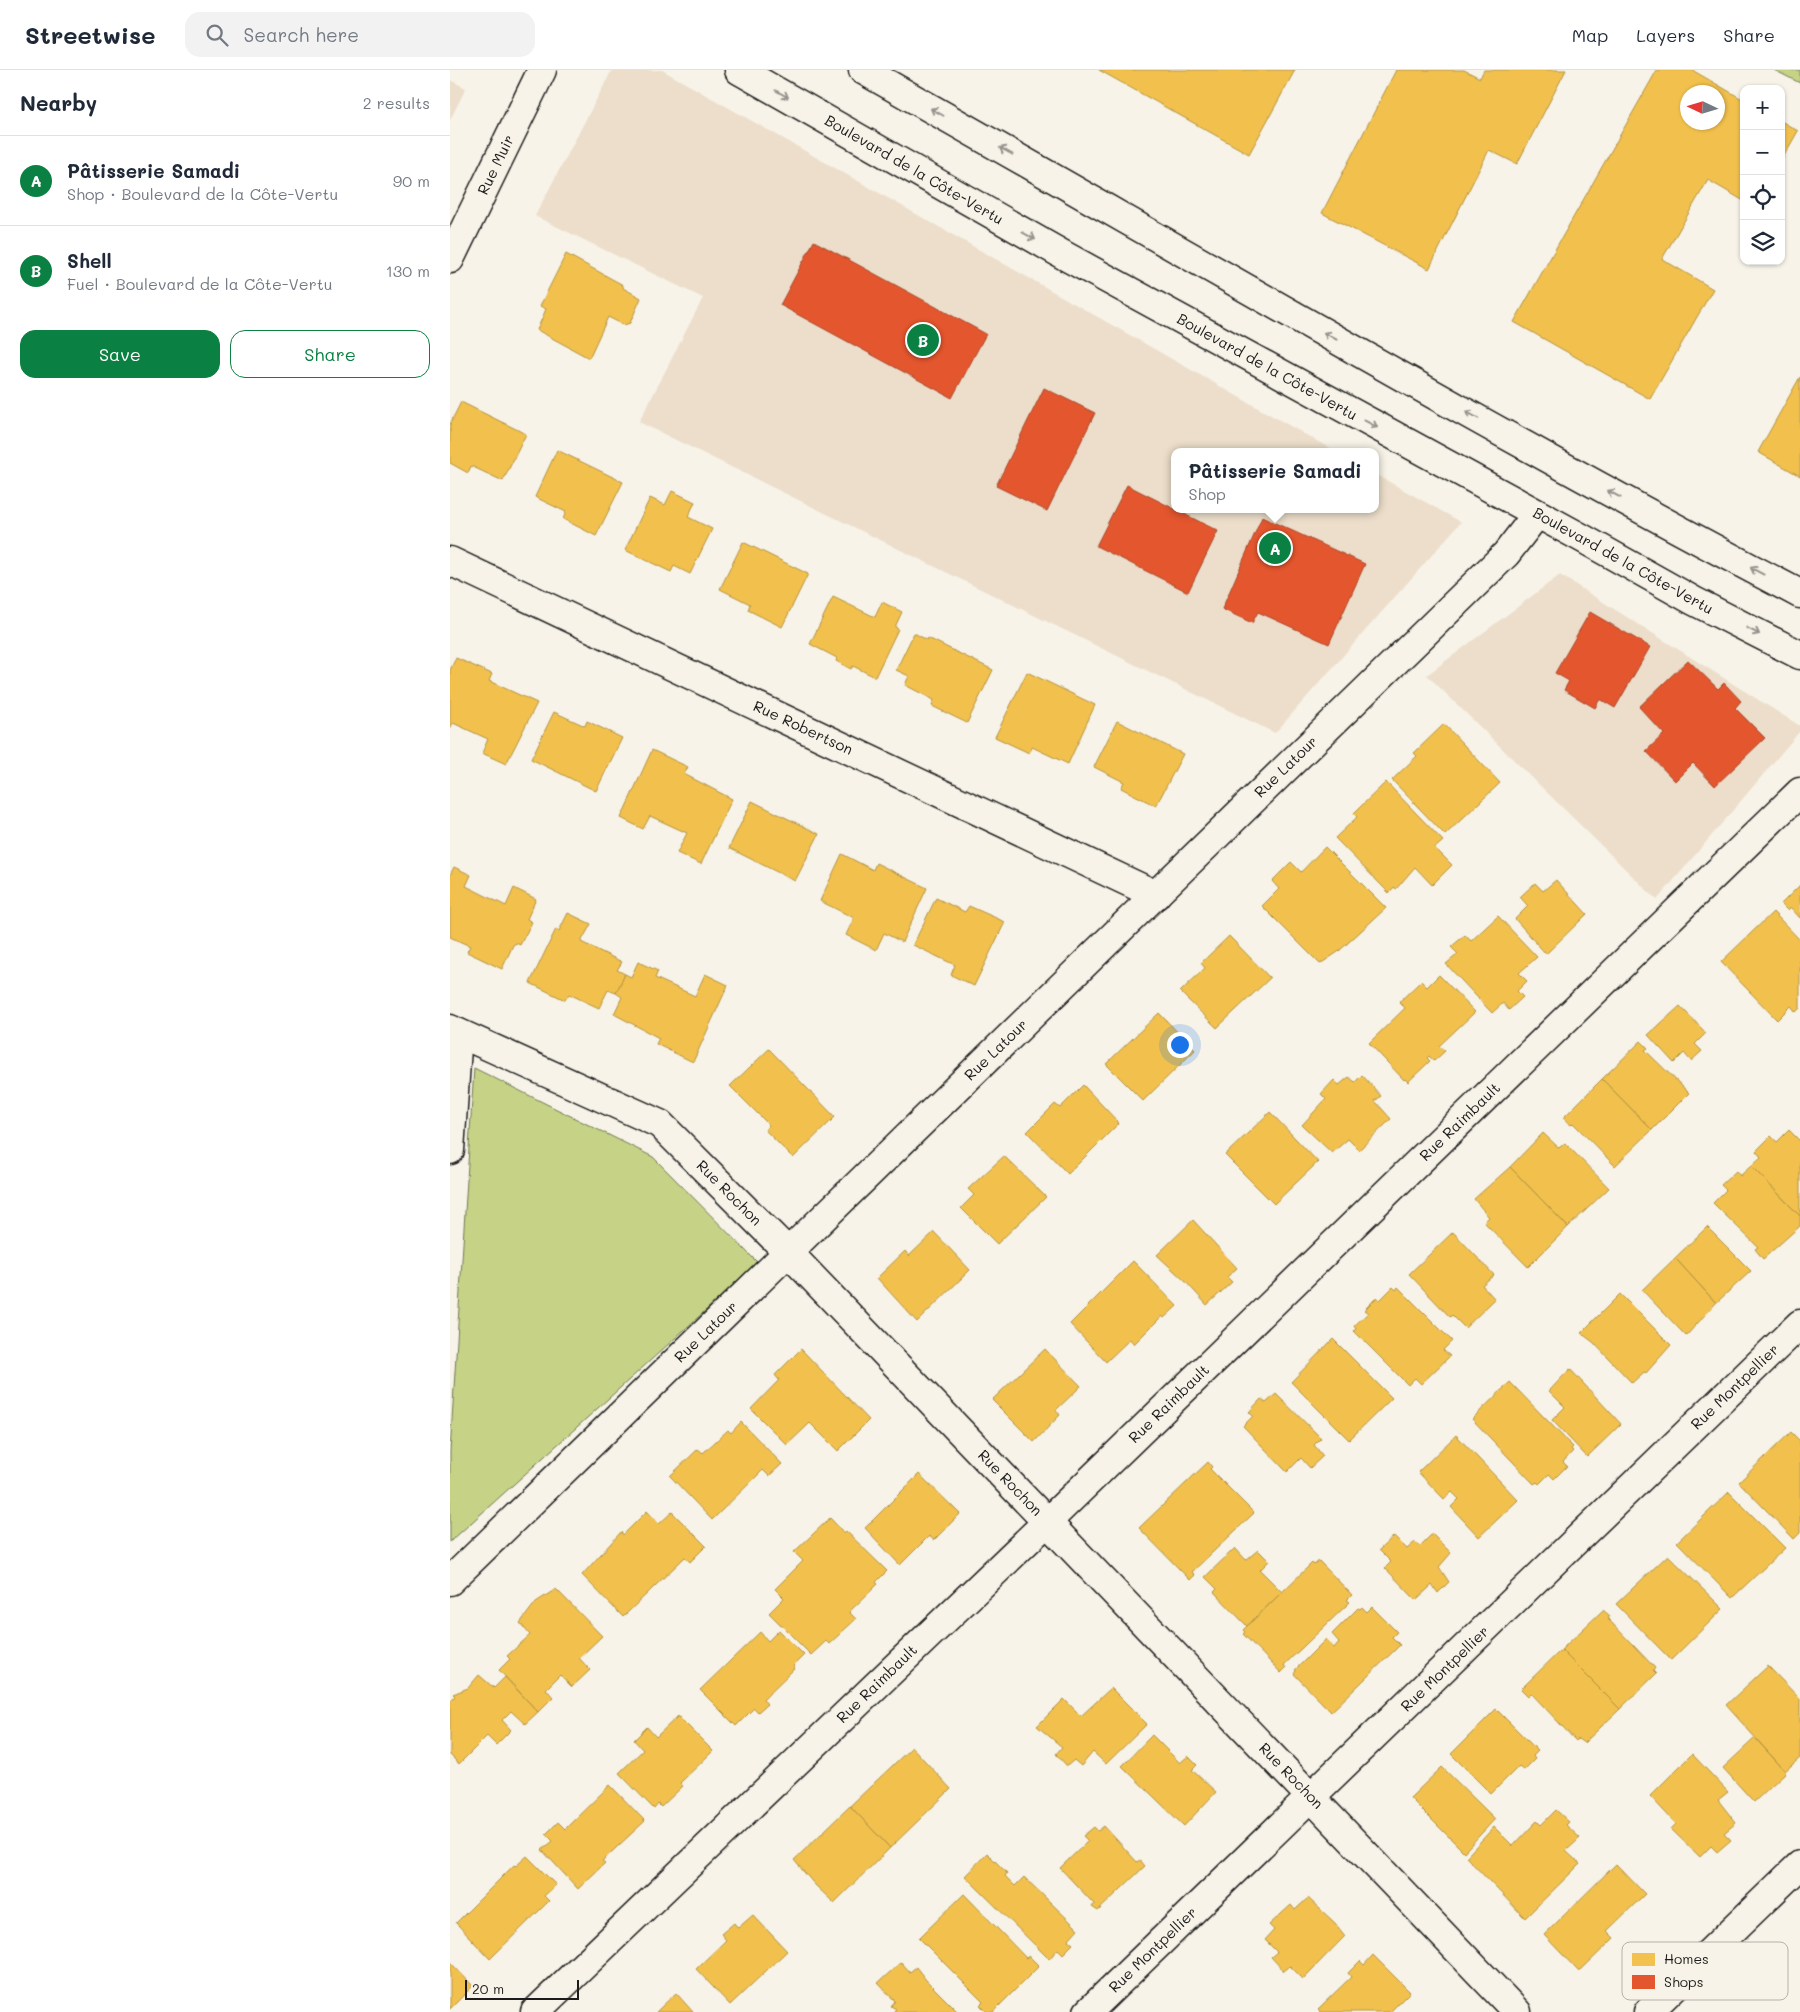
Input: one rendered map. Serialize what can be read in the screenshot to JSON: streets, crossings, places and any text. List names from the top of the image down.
{
  "streets": {
    "street": [
      "Rue Muir",
      "Boulevard de la Côte-Vertu",
      "Rue Robertson",
      "Rue Latour",
      "Rue Raimbault",
      "Rue Rochon",
      "Rue Montpellier"
    ]
  },
  "crossings": [
    ["Boulevard de la Côte-Vertu", "Rue Latour"],
    ["Rue Robertson", "Rue Latour"],
    ["Rue Latour", "Rue Rochon"],
    ["Rue Raimbault", "Rue Rochon"],
    ["Rue Rochon", "Rue Montpellier"]
  ],
  "legend": ["Homes", "Shops"],
  "scale_bar": "20 m",
  "north": "left",
  "page": {
    "header": "Streetwise",
    "search": "Search here",
    "nav": ["Map", "Layers", "Share"],
    "heading": ["Nearby", "2 results"],
    "map_buttons": ["+", "−"],
    "list": [
      {
        "mark": "A",
        "name": "Pâtisserie Samadi",
        "note": "Shop · Boulevard de la Côte-Vertu",
        "value": "90 m"
      },
      {
        "mark": "B",
        "name": "Shell",
        "note": "Fuel · Boulevard de la Côte-Vertu",
        "value": "130 m"
      }
    ],
    "buttons": ["Save", "Share"],
    "pins": ["B", "A"],
    "popup": ["Pâtisserie Samadi", "Shop"],
    "scale": "20 m"
  }
}
